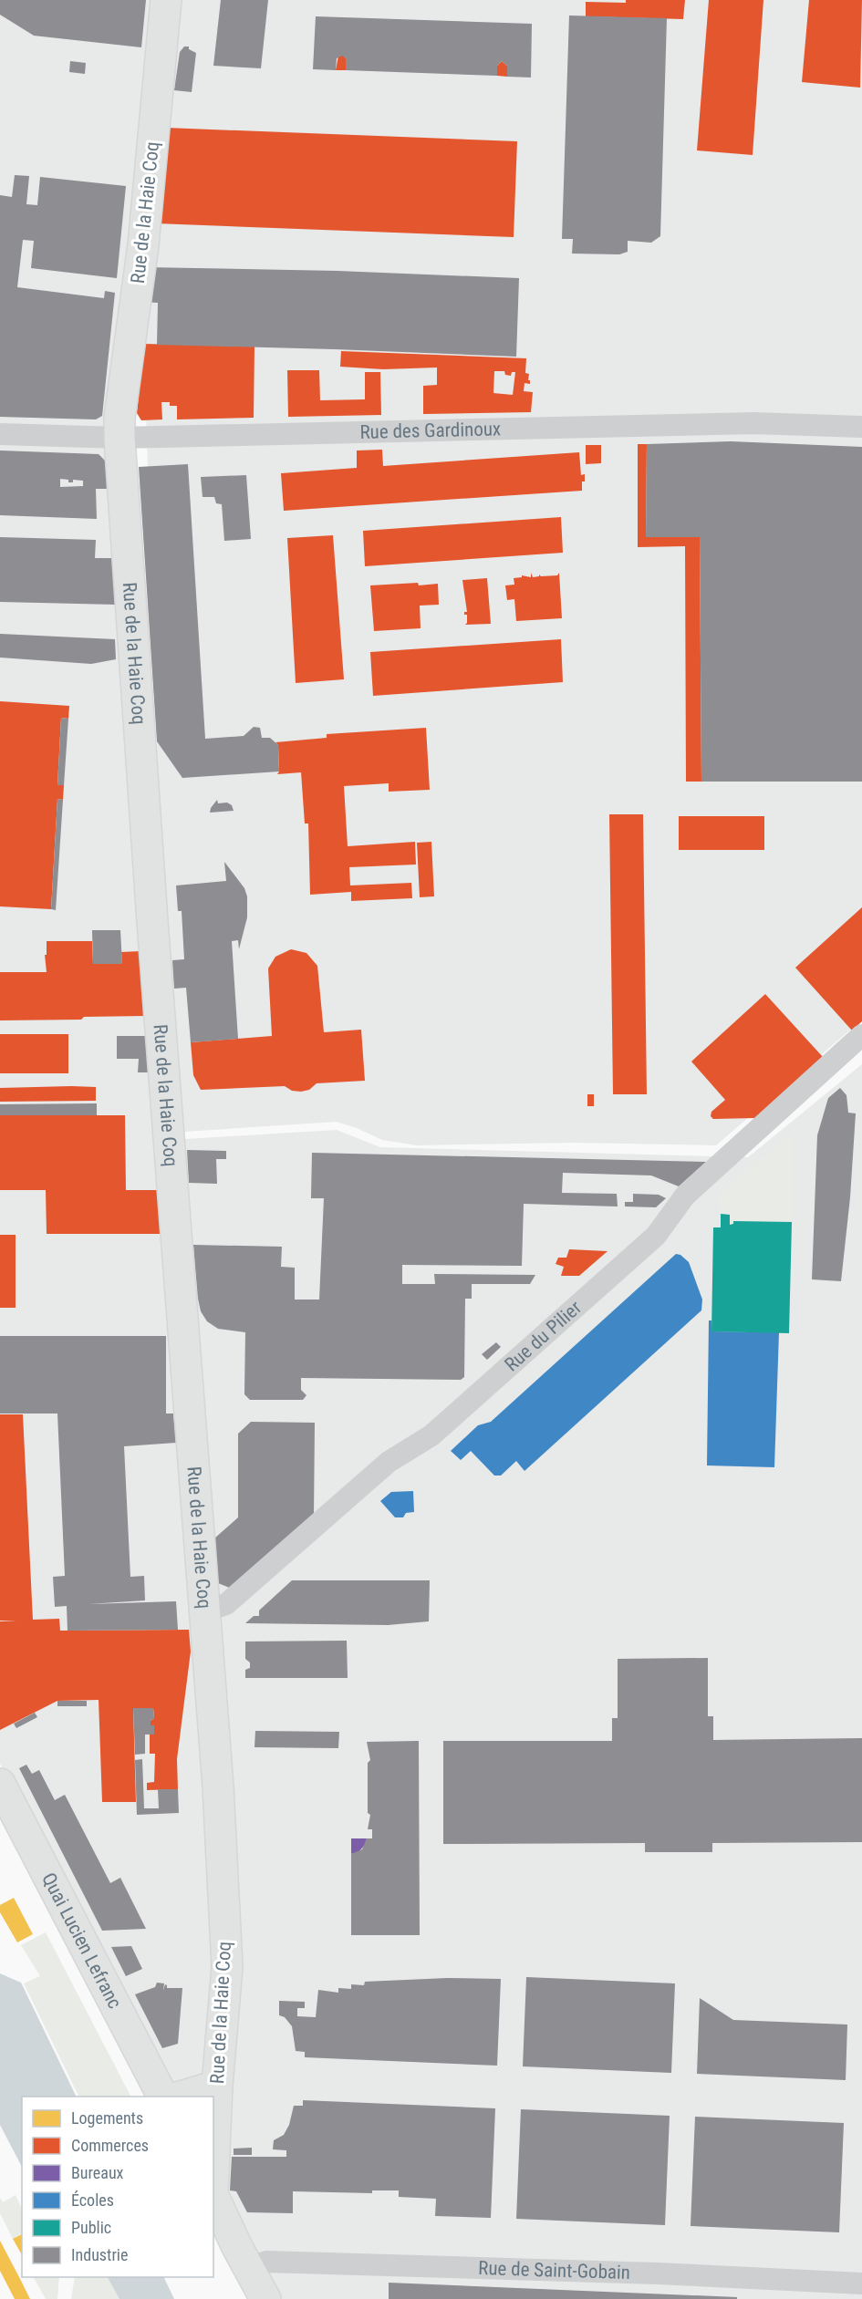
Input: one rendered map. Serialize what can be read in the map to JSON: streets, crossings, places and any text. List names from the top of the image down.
{
  "streets": {
    "main road": ["Rue de la Haie Coq", "Quai Lucien Lefranc"],
    "street": ["Rue des Gardinoux", "Rue du Pilier", "Rue de Saint-Gobain"]
  },
  "crossings": [
    ["Rue de la Haie Coq", "Rue des Gardinoux"],
    ["Rue de la Haie Coq", "Rue du Pilier"]
  ],
  "legend": [
    "Logements",
    "Commerces",
    "Bureaux",
    "Écoles",
    "Public",
    "Industrie"
  ]
}
